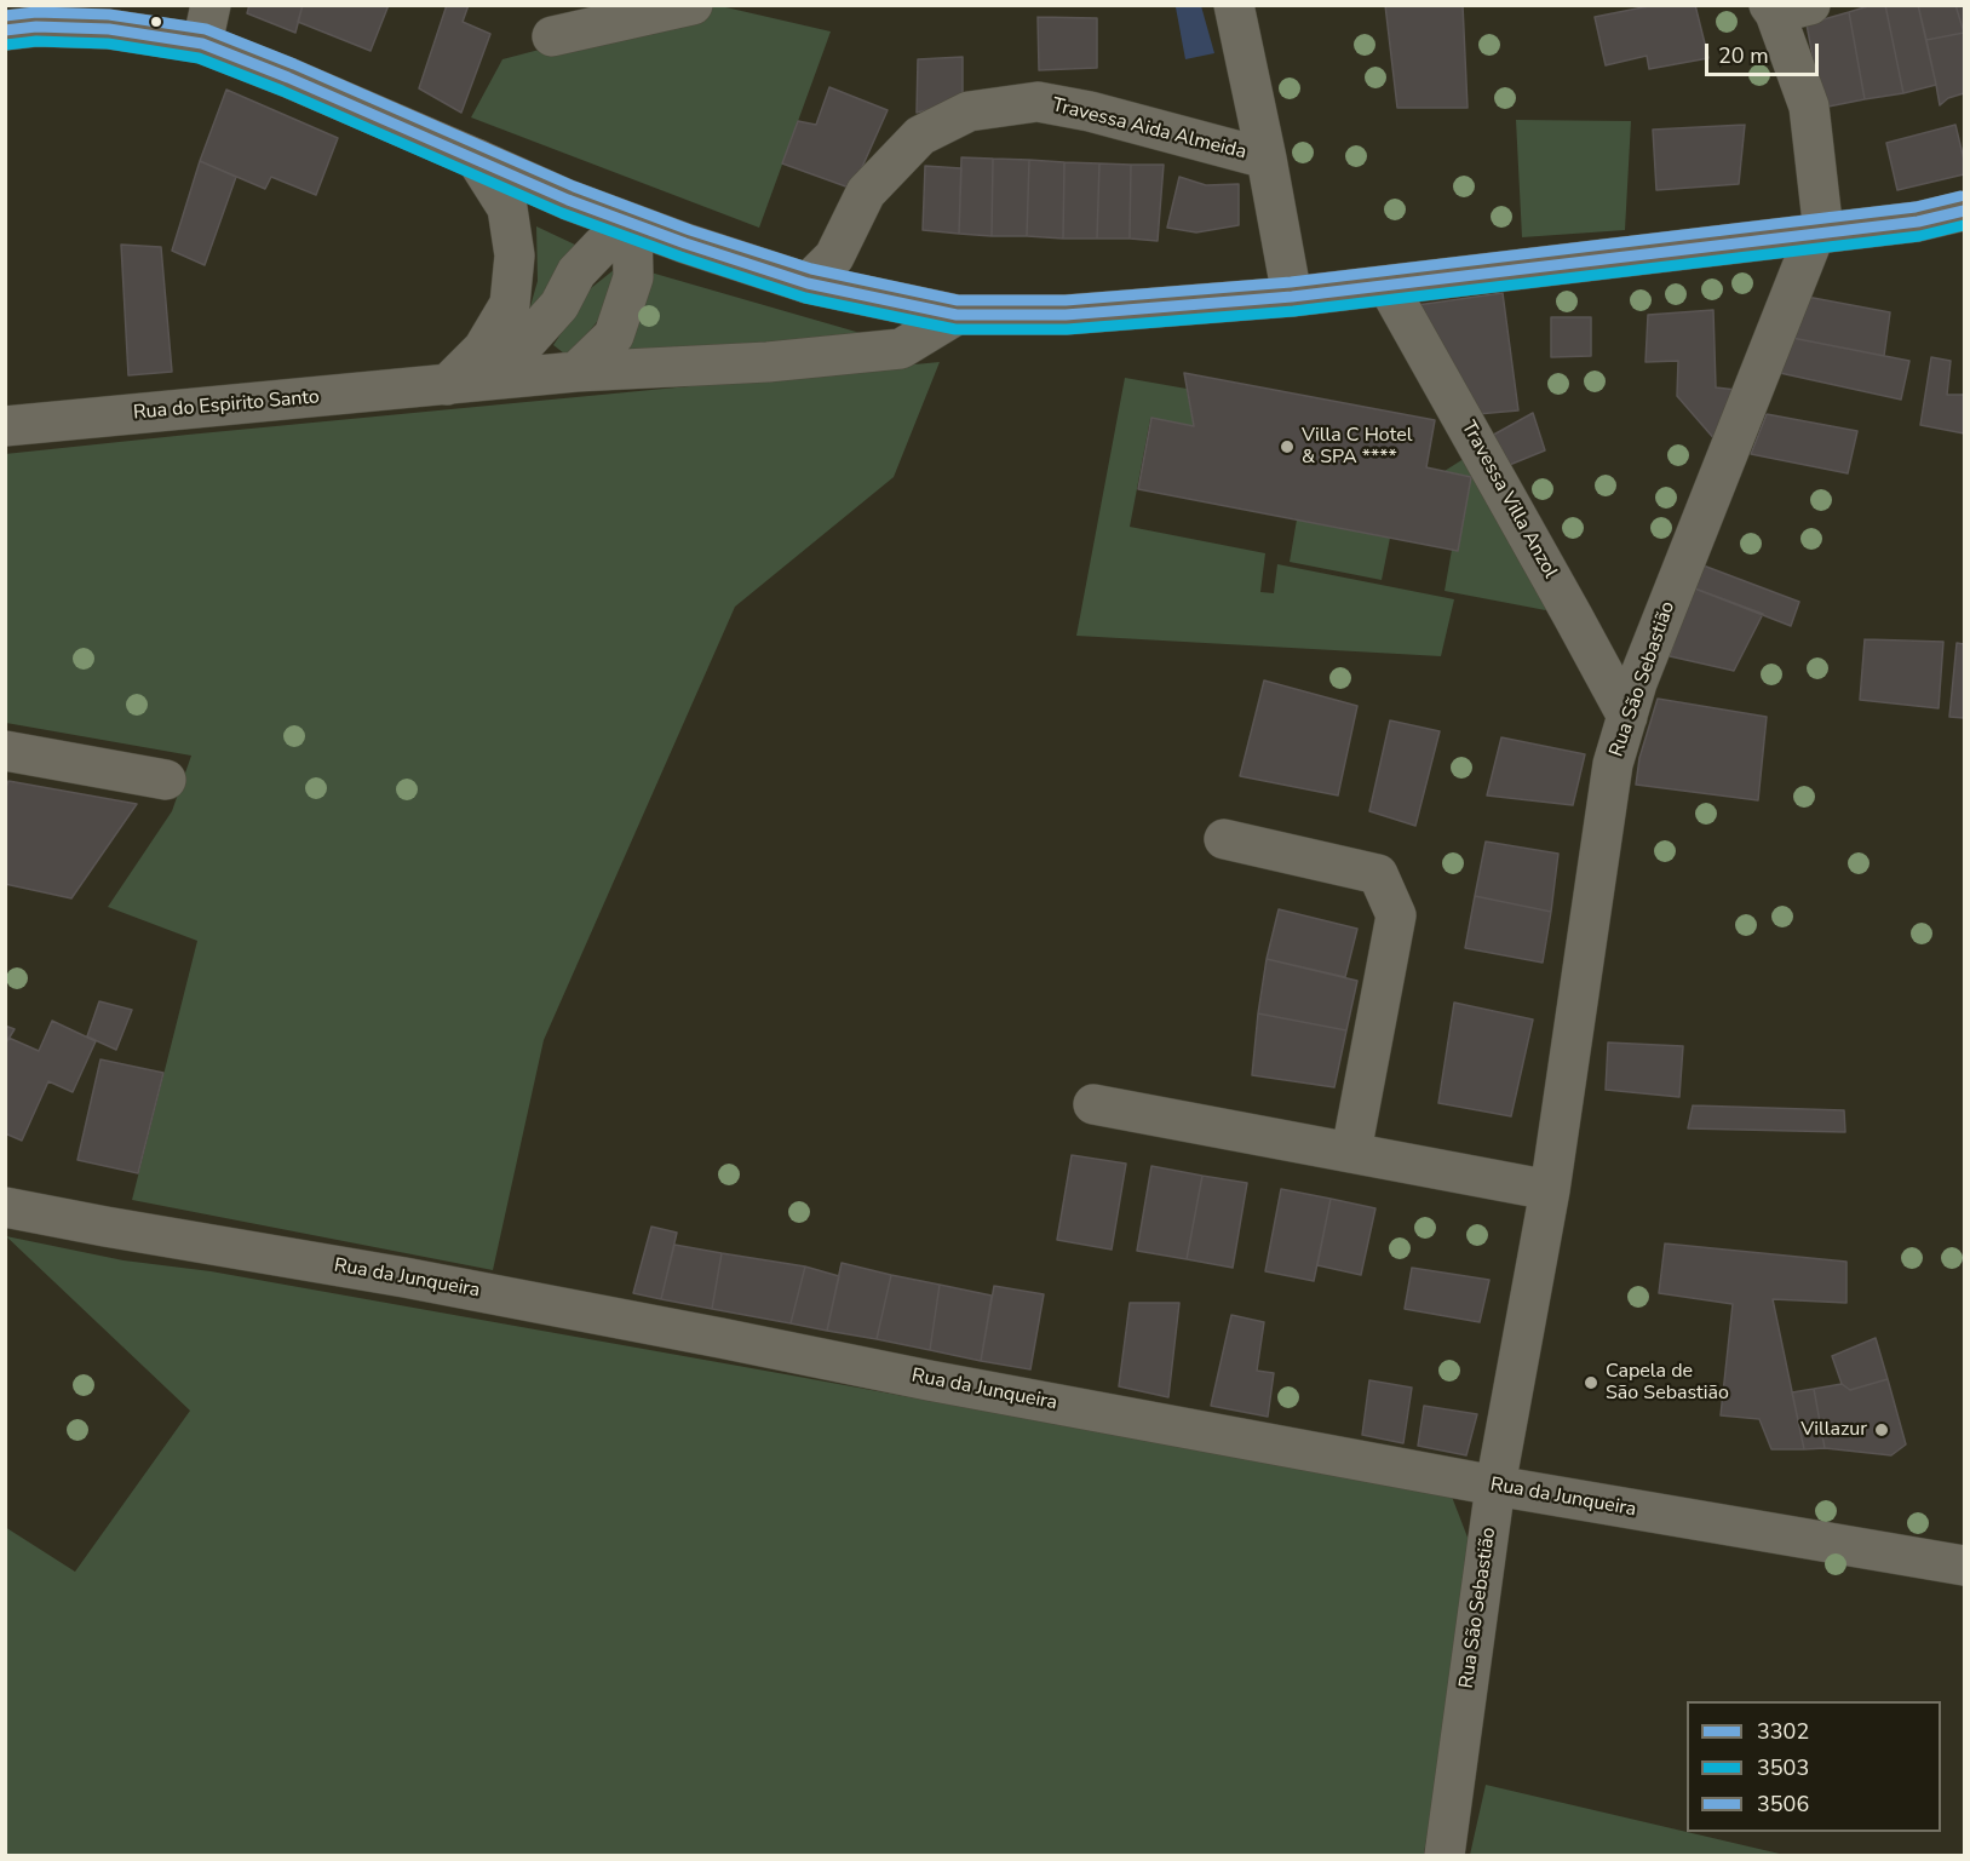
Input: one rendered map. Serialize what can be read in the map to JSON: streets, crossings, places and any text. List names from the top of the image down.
{
  "streets": {
    "street": [
      "Travessa Aida Almeida",
      "Rua do Espirito Santo",
      "Travessa Villa Anzol",
      "Rua São Sebastião",
      "Rua da Junqueira"
    ]
  },
  "crossings": [
    ["Travessa Villa Anzol", "Rua São Sebastião"],
    ["Rua São Sebastião", "Rua da Junqueira"]
  ],
  "places": ["Villa C Hotel & SPA ****", "Capela de São Sebastião", "Villazur"],
  "lines": ["transit line 3506", "transit line 3302", "transit line 3503"],
  "legend": ["3302", "3503", "3506"],
  "scale_bar": "20 m"
}
